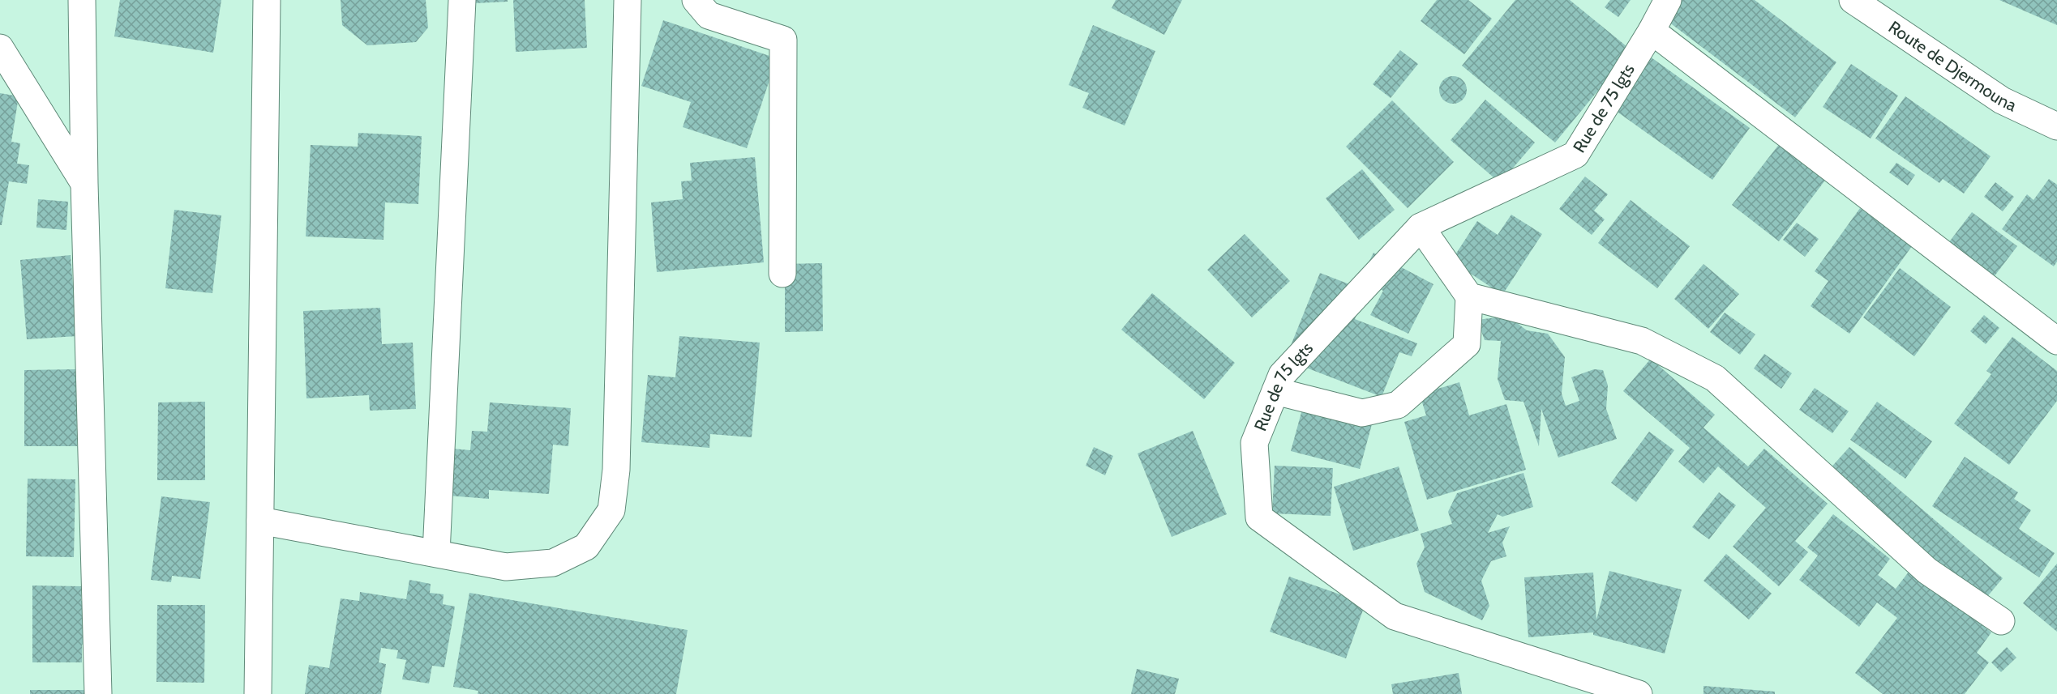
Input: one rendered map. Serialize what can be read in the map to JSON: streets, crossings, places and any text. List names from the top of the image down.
{
  "streets": {
    "street": ["Route de Djermouna", "Rue de 75 lgts"]
  }
}
